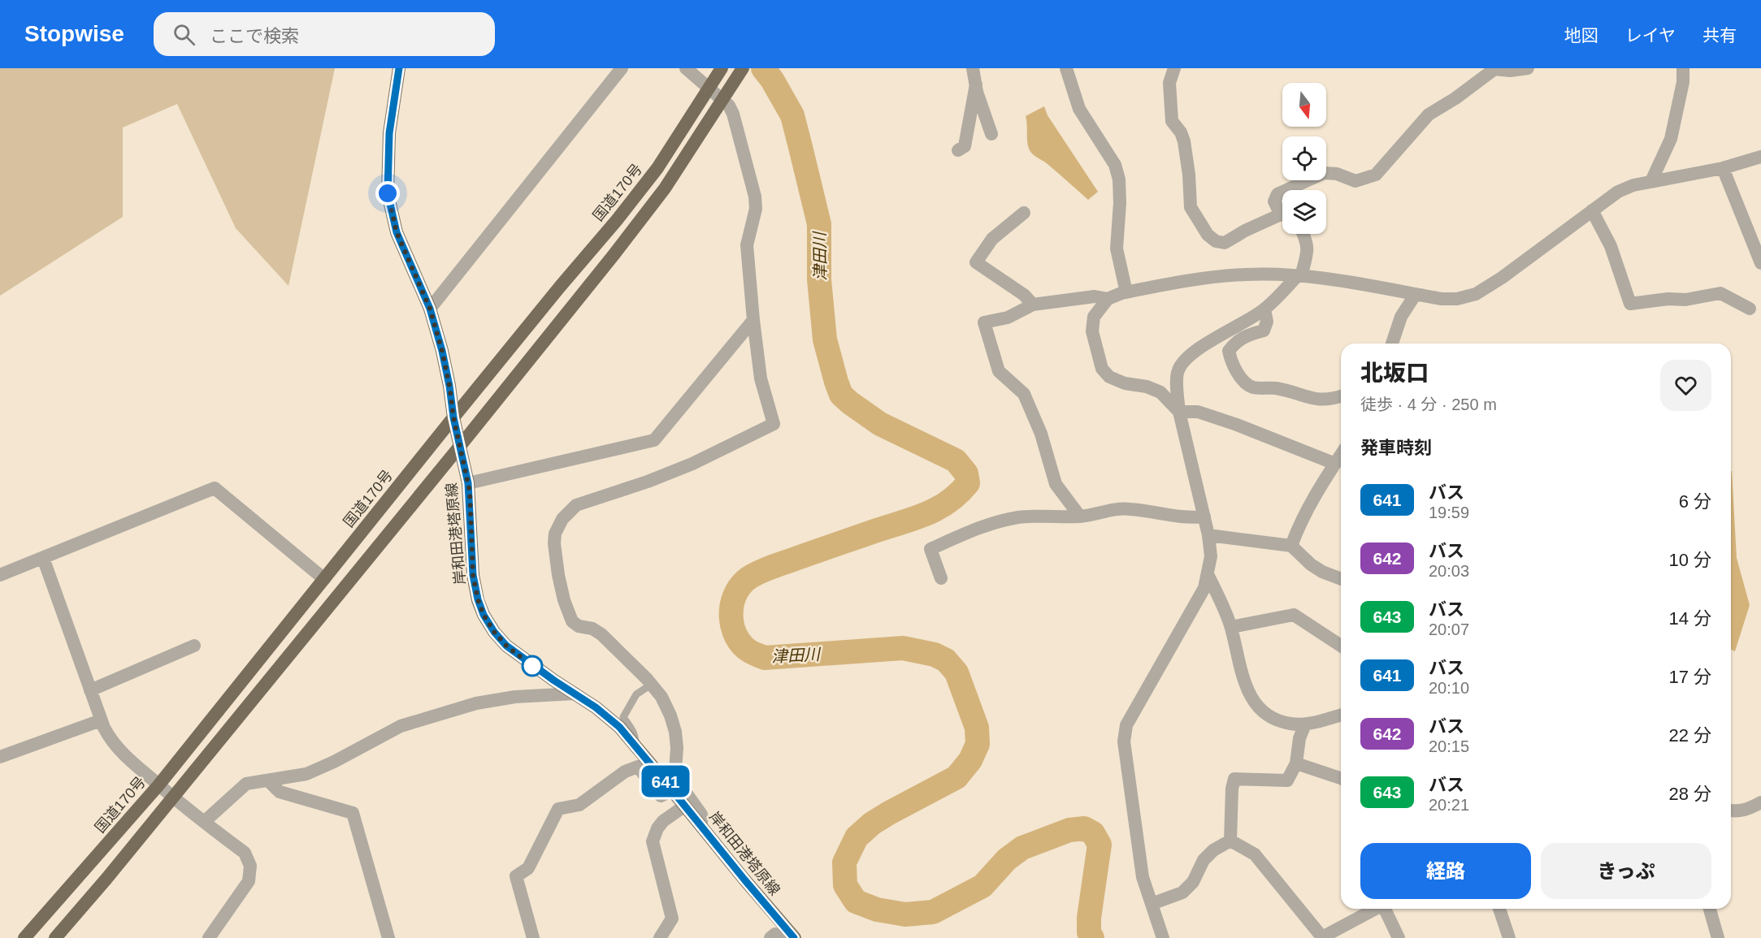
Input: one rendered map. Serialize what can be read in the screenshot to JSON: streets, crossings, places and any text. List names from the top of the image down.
{
  "streets": {
    "highway": ["国道170号"],
    "main road": ["岸和田港塔原線"]
  },
  "crossings": [
    ["国道170号", "岸和田港塔原線"]
  ],
  "water": ["津田川"],
  "lines": ["bus line 641"],
  "north": "bottom",
  "page": {
    "header": "Stopwise",
    "search": "ここで検索",
    "nav": ["地図", "レイヤ", "共有"],
    "on_map": "641",
    "heading": [
      ["北坂口", "徒歩 · 4 分 · 250 m"],
      "発車時刻"
    ],
    "list": [
      {
        "mark": "641",
        "name": "バス",
        "note": "19:59",
        "value": "6 分"
      },
      {
        "mark": "642",
        "name": "バス",
        "note": "20:03",
        "value": "10 分"
      },
      {
        "mark": "643",
        "name": "バス",
        "note": "20:07",
        "value": "14 分"
      },
      {
        "mark": "641",
        "name": "バス",
        "note": "20:10",
        "value": "17 分"
      },
      {
        "mark": "642",
        "name": "バス",
        "note": "20:15",
        "value": "22 分"
      },
      {
        "mark": "643",
        "name": "バス",
        "note": "20:21",
        "value": "28 分"
      }
    ],
    "buttons": ["経路", "きっぷ"]
  }
}
